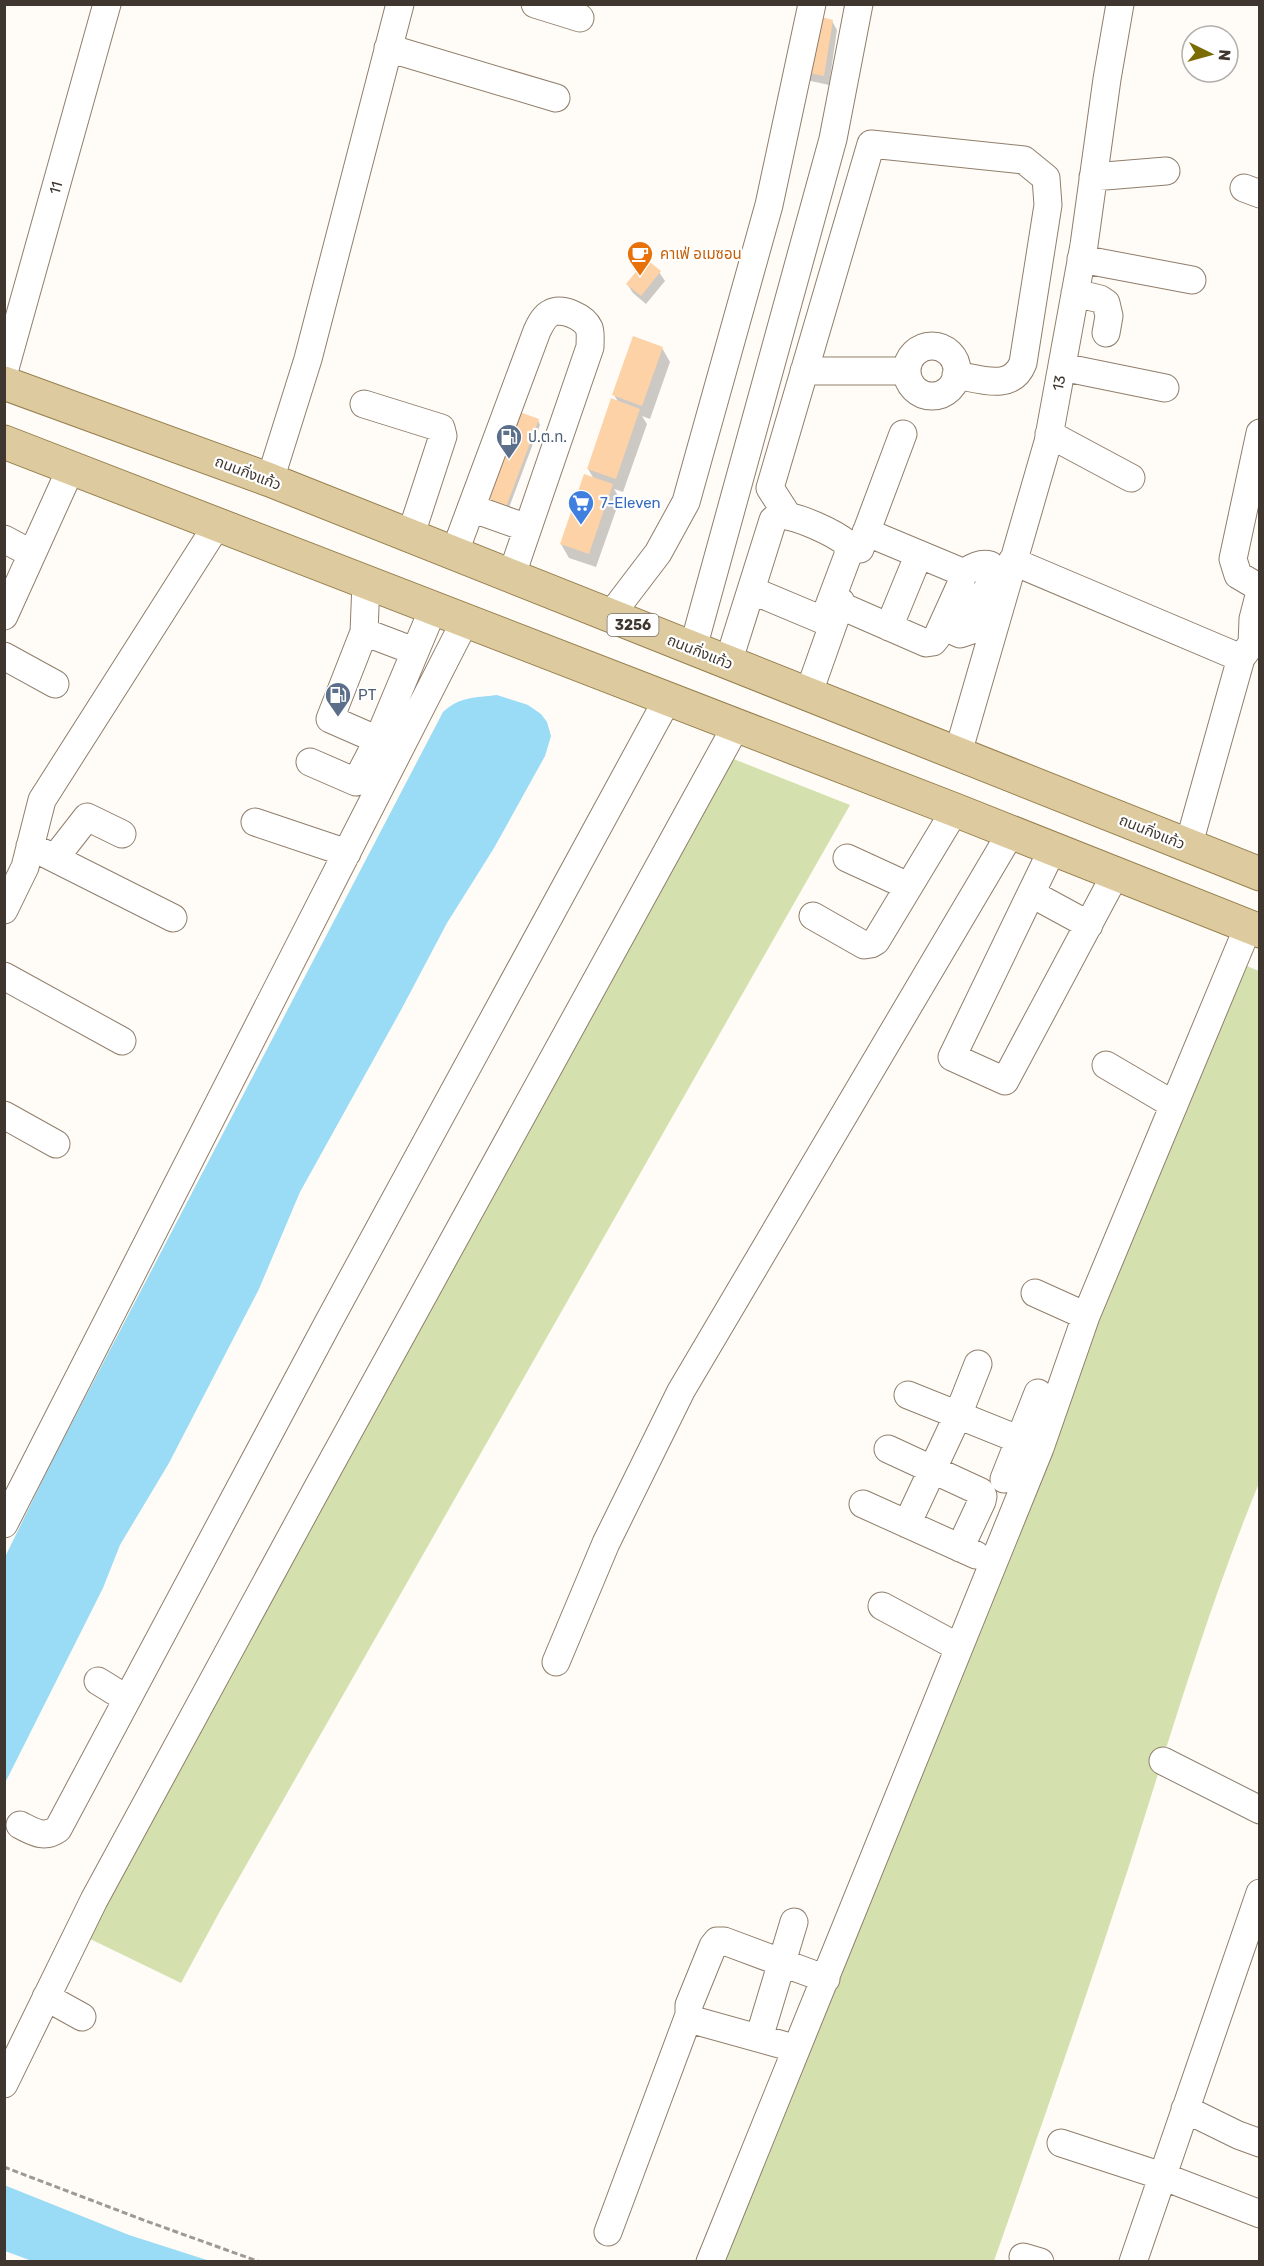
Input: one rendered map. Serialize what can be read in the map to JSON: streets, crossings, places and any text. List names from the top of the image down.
{
  "streets": {
    "main road": ["ถนนกิ่งแก้ว", "3256"],
    "street": ["11", "13"]
  },
  "crossings": [
    ["13", "ถนนกิ่งแก้ว"]
  ],
  "places": {
    "cafe": ["คาเฟ่ อเมซอน"],
    "fuel station": ["ป.ต.ท.", "PT"],
    "supermarket": ["7-Eleven"]
  },
  "north": "right"
}
